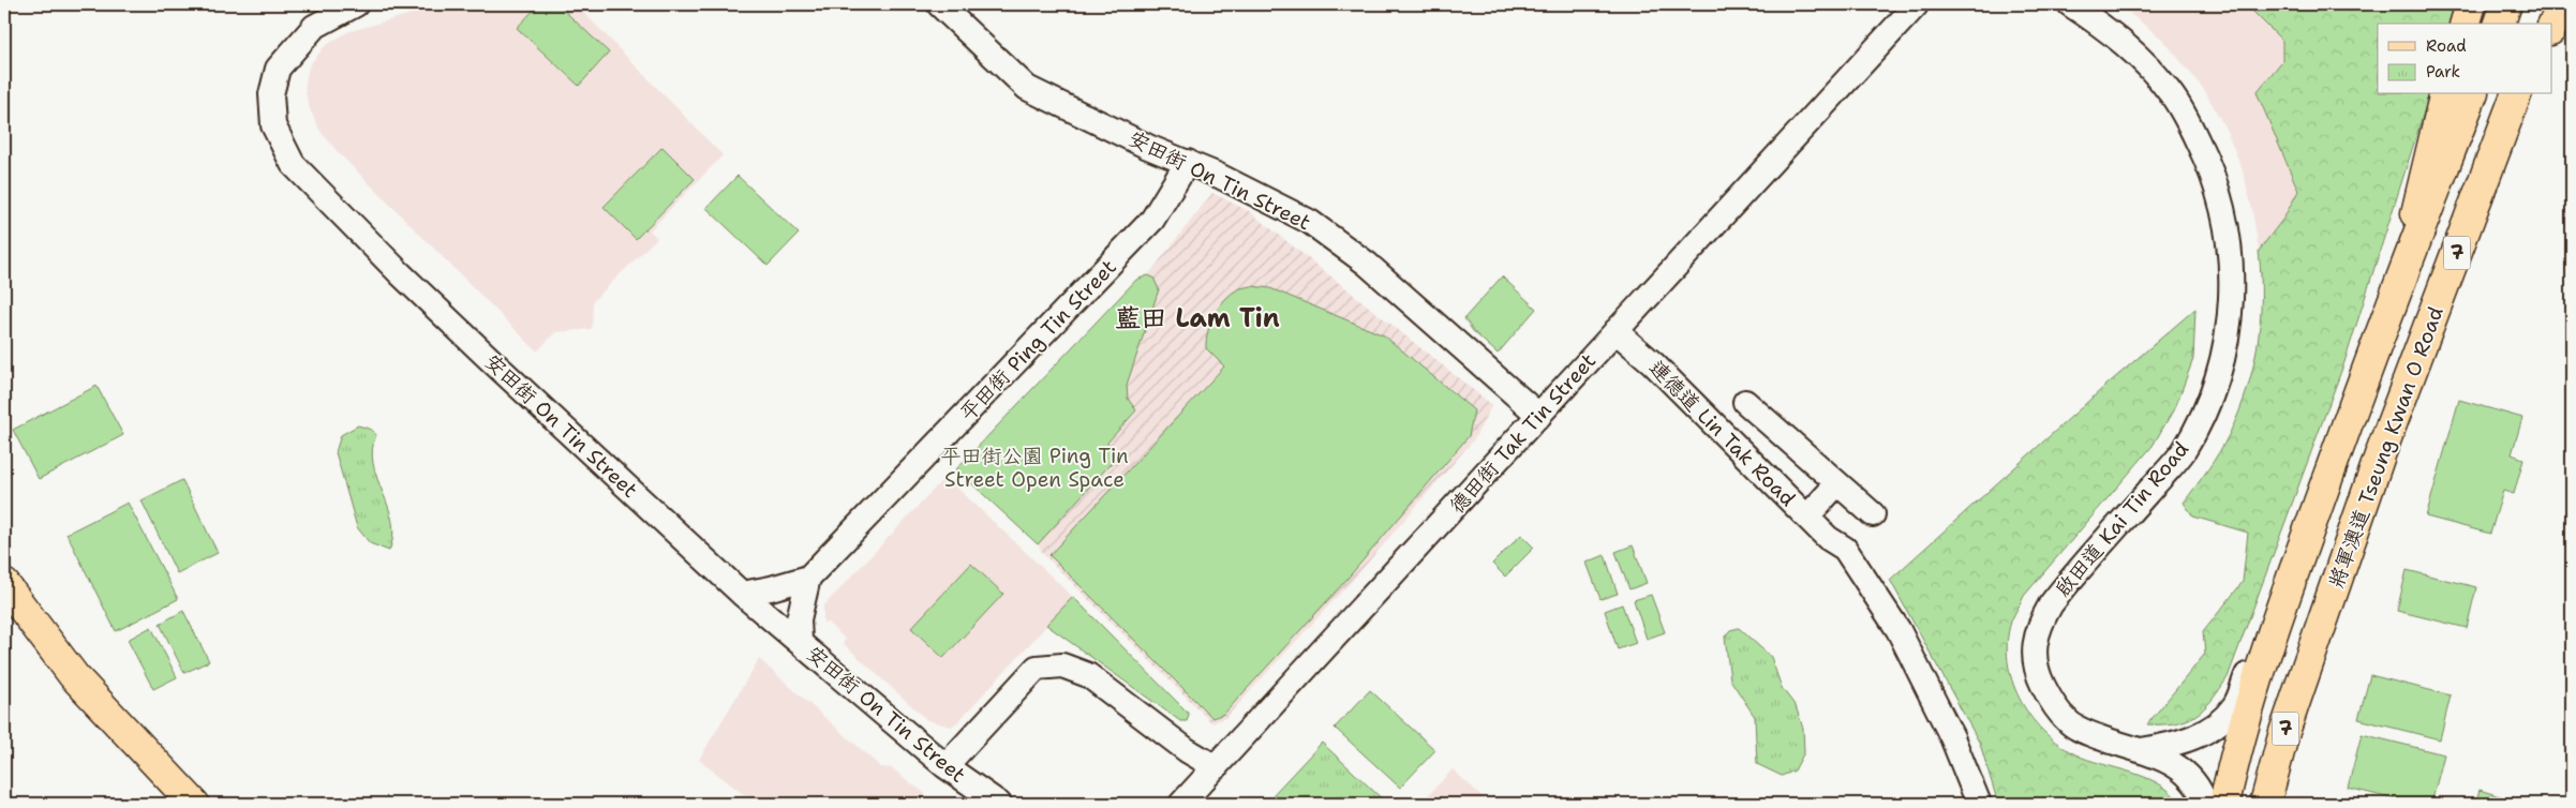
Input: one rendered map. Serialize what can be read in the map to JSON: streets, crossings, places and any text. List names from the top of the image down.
{
  "streets": {
    "main road": ["7", "將軍澳道 Tseung Kwan O Road"],
    "street": [
      "安田街 On Tin Street",
      "平田街 Ping Tin Street",
      "德田街 Tak Tin Street",
      "連德道 Lin Tak Road",
      "啟田道 Kai Tin Road"
    ]
  },
  "crossings": [
    ["安田街 On Tin Street", "平田街 Ping Tin Street"],
    ["安田街 On Tin Street", "德田街 Tak Tin Street"],
    ["7", "啟田道 Kai Tin Road"],
    ["德田街 Tak Tin Street", "連德道 Lin Tak Road"]
  ],
  "districts": ["藍田 Lam Tin"],
  "parks": ["平田街公園 Ping Tin Street Open Space"],
  "legend": ["Road", "Park"]
}
